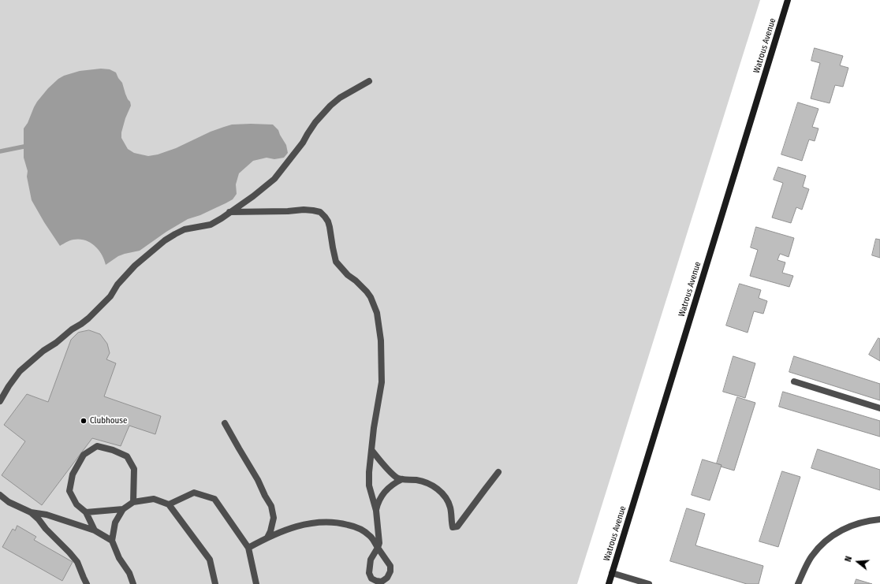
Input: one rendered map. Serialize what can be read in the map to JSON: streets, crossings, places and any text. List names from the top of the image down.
{
  "streets": {
    "street": ["Watrous Avenue"]
  },
  "places": ["Clubhouse"],
  "north": "left"
}
